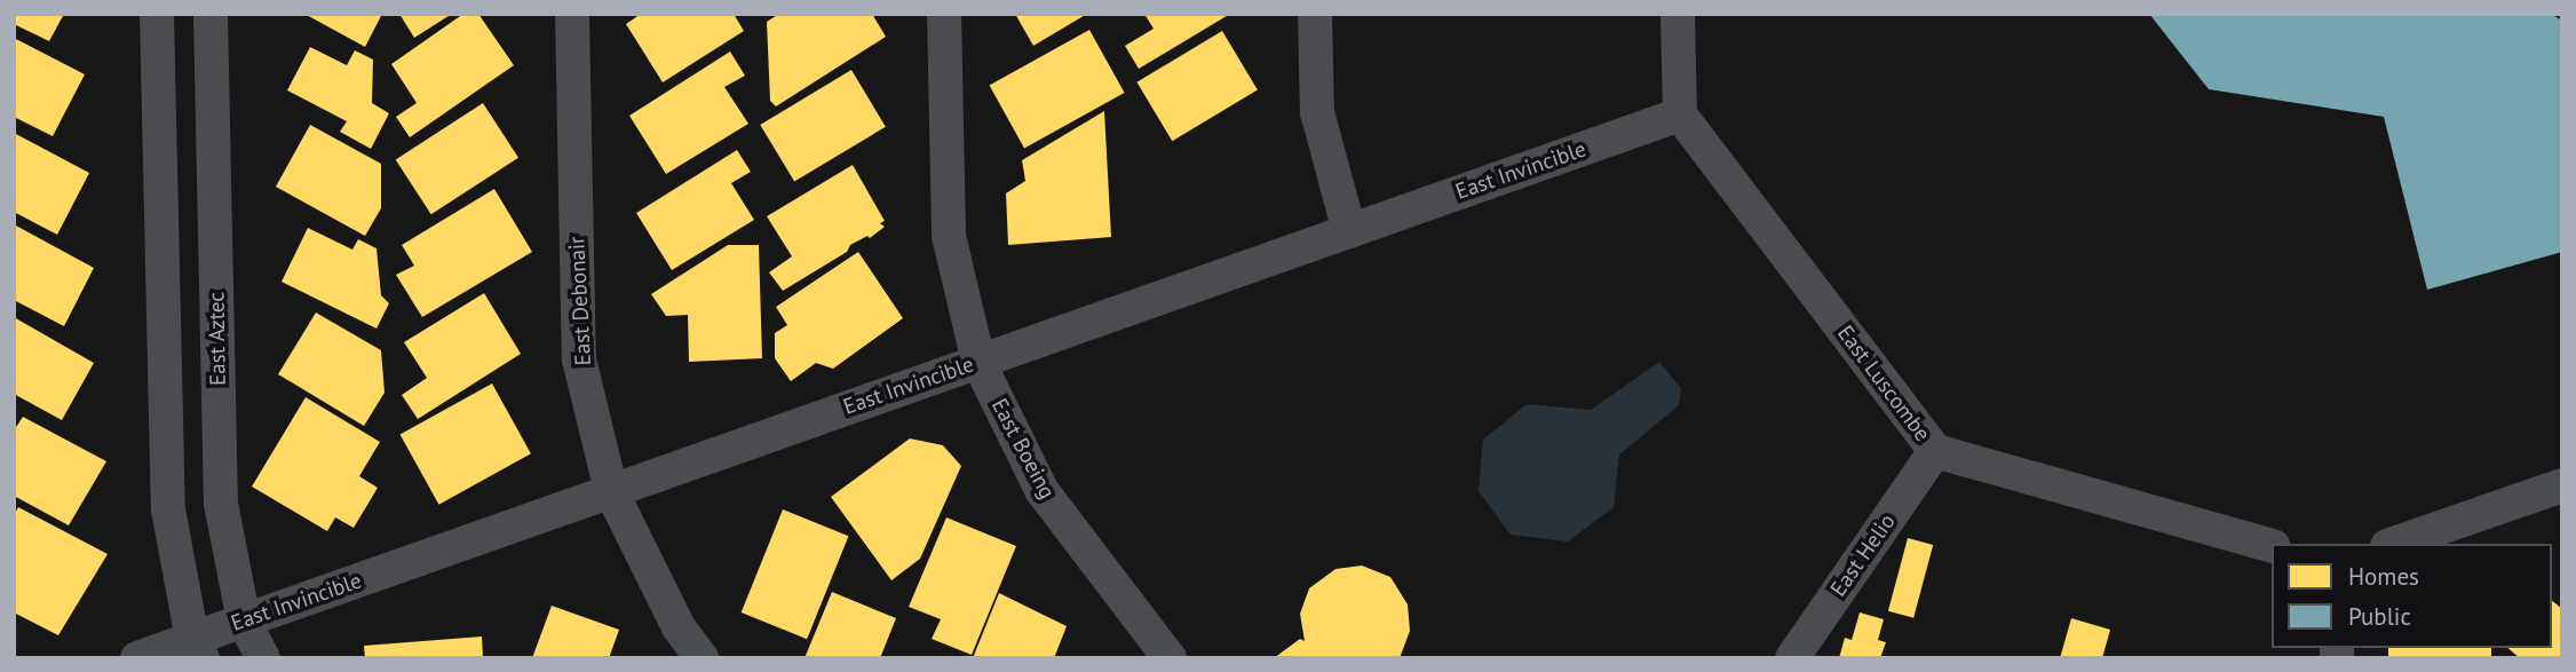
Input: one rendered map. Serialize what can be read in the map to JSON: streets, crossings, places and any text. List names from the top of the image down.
{
  "streets": {
    "lane": [
      "East Invincible",
      "East Debonair",
      "East Aztec",
      "East Luscombe",
      "East Boeing",
      "East Helio"
    ]
  },
  "crossings": [
    ["East Invincible", "East Debonair"],
    ["East Invincible", "East Aztec"],
    ["East Invincible", "East Luscombe"],
    ["East Invincible", "East Boeing"],
    ["East Luscombe", "East Helio"]
  ],
  "legend": ["Homes", "Public"]
}
